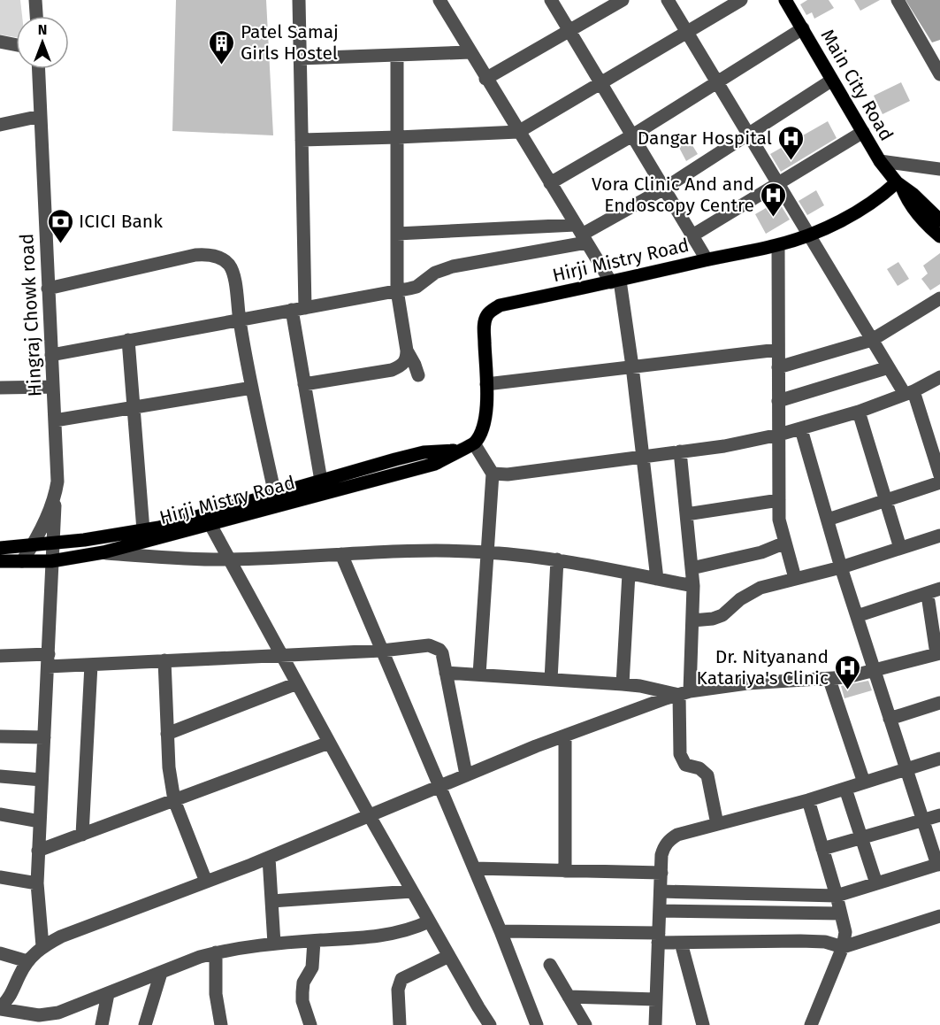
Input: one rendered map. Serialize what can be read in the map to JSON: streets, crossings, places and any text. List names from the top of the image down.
{
  "streets": {
    "main road": ["Main City Road", "Hirji Mistry Road"],
    "street": ["Hingraj Chowk road"]
  },
  "crossings": [
    ["Main City Road", "Hirji Mistry Road"],
    ["Hirji Mistry Road", "Hingraj Chowk road"]
  ],
  "places": {
    "building": ["Patel Samaj Girls Hostel"],
    "hospital": ["Dangar Hospital", "Vora Clinic And and Endoscopy Centre", "Dr. Nityanand Katariya's Clinic"],
    "bank": ["ICICI Bank"]
  },
  "north": "top"
}
